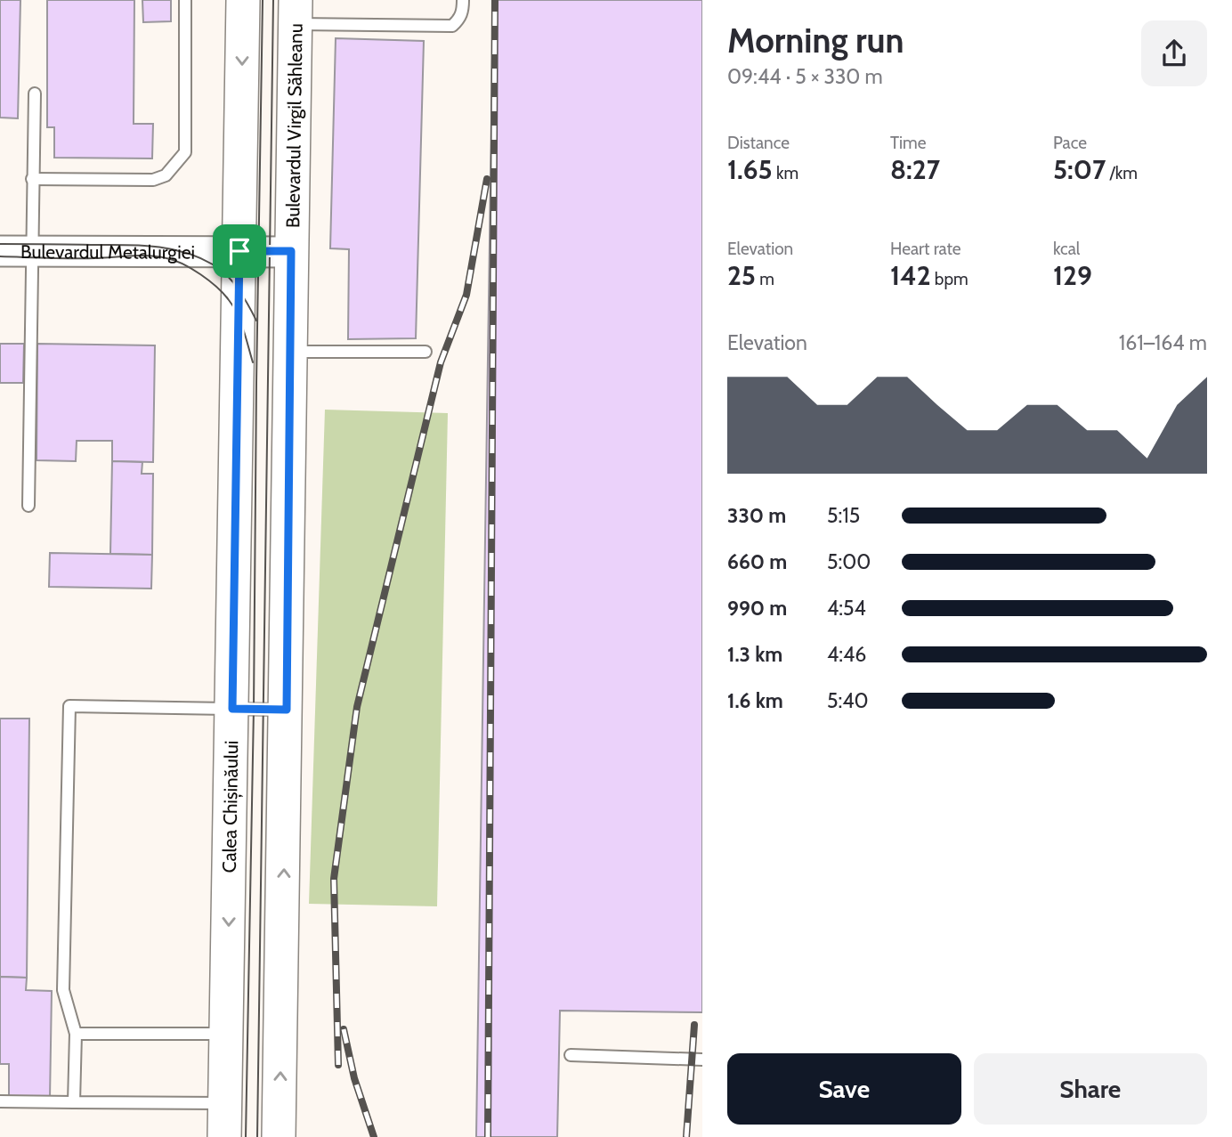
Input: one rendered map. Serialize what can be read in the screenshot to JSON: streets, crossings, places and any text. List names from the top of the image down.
{
  "streets": {
    "main road": ["Bulevardul Virgil Săhleanu", "Bulevardul Metalurgiei", "Calea Chișinăului"]
  },
  "crossings": [
    ["Bulevardul Virgil Săhleanu", "Bulevardul Metalurgiei"],
    ["Bulevardul Metalurgiei", "Calea Chișinăului"]
  ],
  "page": {
    "heading": ["Morning run", "09:44 · 5 × 330 m"],
    "stats": [
      ["Distance", "1.65 km"],
      ["Time", "8:27"],
      ["Pace", "5:07 /km"],
      ["Elevation", "25 m"],
      ["Heart rate", "142 bpm"],
      ["kcal", "129"]
    ],
    "chart": ["Elevation", "161–164 m"],
    "list": [
      {
        "name": "330 m",
        "note": "5:15"
      },
      {
        "name": "660 m",
        "note": "5:00"
      },
      {
        "name": "990 m",
        "note": "4:54"
      },
      {
        "name": "1.3 km",
        "note": "4:46"
      },
      {
        "name": "1.6 km",
        "note": "5:40"
      }
    ],
    "buttons": ["Save", "Share"]
  }
}
